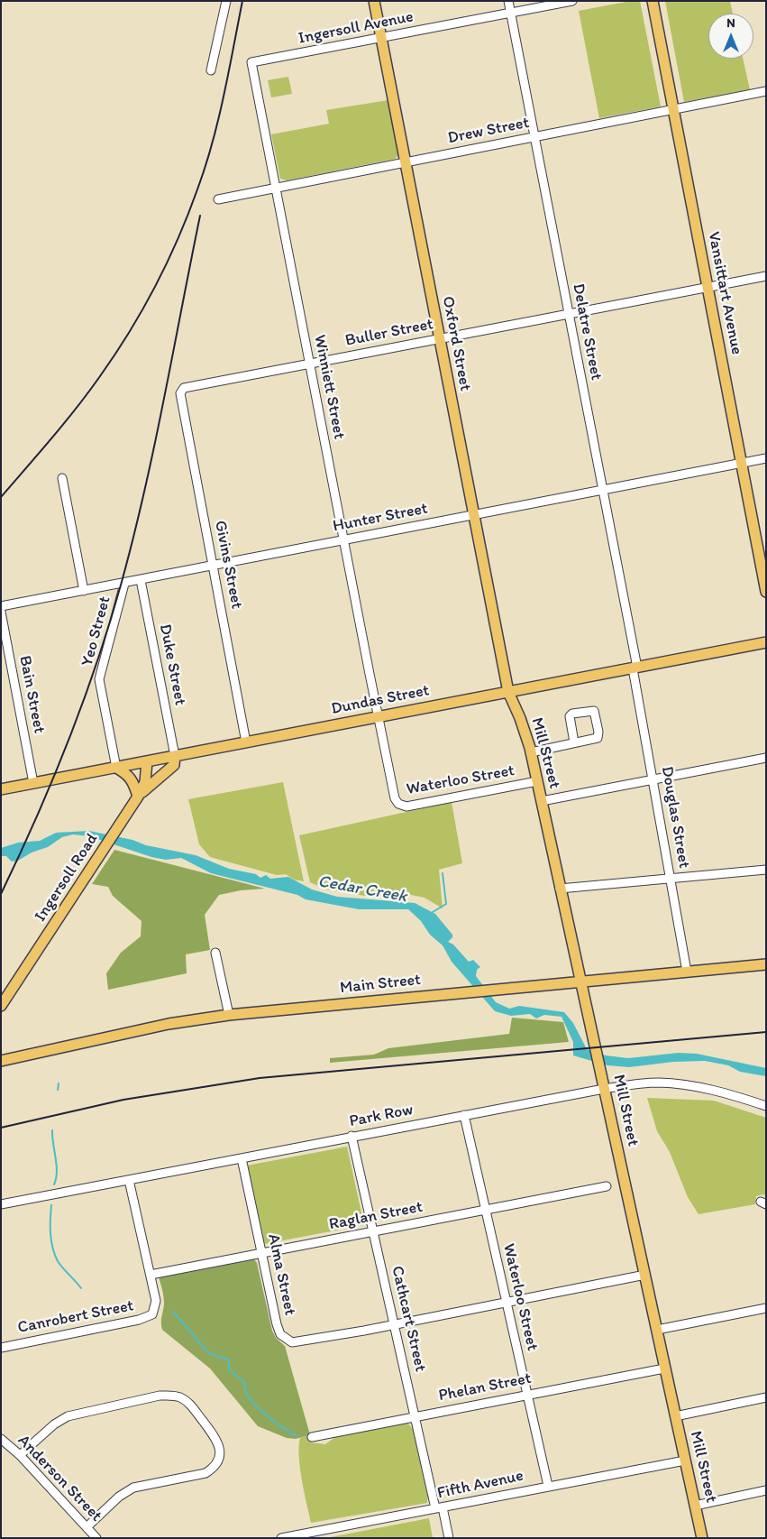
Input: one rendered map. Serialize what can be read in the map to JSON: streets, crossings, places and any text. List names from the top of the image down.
{
  "streets": {
    "main road": [
      "Vansittart Avenue",
      "Oxford Street",
      "Dundas Street",
      "Mill Street",
      "Ingersoll Road",
      "Main Street"
    ],
    "street": [
      "Ingersoll Avenue",
      "Drew Street",
      "Delatre Street",
      "Buller Street",
      "Winniett Street",
      "Hunter Street",
      "Givins Street",
      "Yeo Street",
      "Duke Street",
      "Bain Street",
      "Waterloo Street",
      "Douglas Street",
      "Park Row",
      "Raglan Street",
      "Alma Street",
      "Canrobert Street",
      "Cathcart Street",
      "Phelan Street",
      "Anderson Street",
      "Fifth Avenue"
    ]
  },
  "crossings": [
    ["Ingersoll Avenue", "Delatre Street"],
    ["Ingersoll Avenue", "Oxford Street"],
    ["Ingersoll Avenue", "Winniett Street"],
    ["Drew Street", "Vansittart Avenue"],
    ["Drew Street", "Delatre Street"],
    ["Drew Street", "Oxford Street"],
    ["Drew Street", "Winniett Street"],
    ["Vansittart Avenue", "Buller Street"],
    ["Vansittart Avenue", "Hunter Street"],
    ["Delatre Street", "Buller Street"],
    ["Delatre Street", "Hunter Street"],
    ["Delatre Street", "Dundas Street"],
    ["Delatre Street", "Douglas Street"],
    ["Buller Street", "Oxford Street"],
    ["Buller Street", "Winniett Street"],
    ["Buller Street", "Givins Street"],
    ["Oxford Street", "Hunter Street"],
    ["Oxford Street", "Dundas Street"],
    ["Oxford Street", "Mill Street"],
    ["Winniett Street", "Hunter Street"],
    ["Winniett Street", "Dundas Street"],
    ["Winniett Street", "Waterloo Street"],
    ["Hunter Street", "Givins Street"],
    ["Hunter Street", "Yeo Street"],
    ["Hunter Street", "Duke Street"],
    ["Givins Street", "Dundas Street"],
    ["Yeo Street", "Dundas Street"],
    ["Duke Street", "Dundas Street"],
    ["Bain Street", "Dundas Street"],
    ["Dundas Street", "Mill Street"],
    ["Dundas Street", "Waterloo Street"],
    ["Dundas Street", "Douglas Street"],
    ["Dundas Street", "Ingersoll Road"],
    ["Mill Street", "Waterloo Street"],
    ["Mill Street", "Main Street"],
    ["Mill Street", "Park Row"],
    ["Mill Street", "Phelan Street"],
    ["Mill Street", "Fifth Avenue"],
    ["Waterloo Street", "Park Row"],
    ["Waterloo Street", "Raglan Street"],
    ["Waterloo Street", "Phelan Street"],
    ["Waterloo Street", "Fifth Avenue"],
    ["Douglas Street", "Main Street"],
    ["Park Row", "Alma Street"],
    ["Park Row", "Canrobert Street"],
    ["Park Row", "Cathcart Street"],
    ["Raglan Street", "Alma Street"],
    ["Raglan Street", "Canrobert Street"],
    ["Raglan Street", "Cathcart Street"],
    ["Alma Street", "Cathcart Street"],
    ["Cathcart Street", "Phelan Street"],
    ["Cathcart Street", "Fifth Avenue"]
  ],
  "water": ["Cedar Creek"],
  "north": "top"
}
